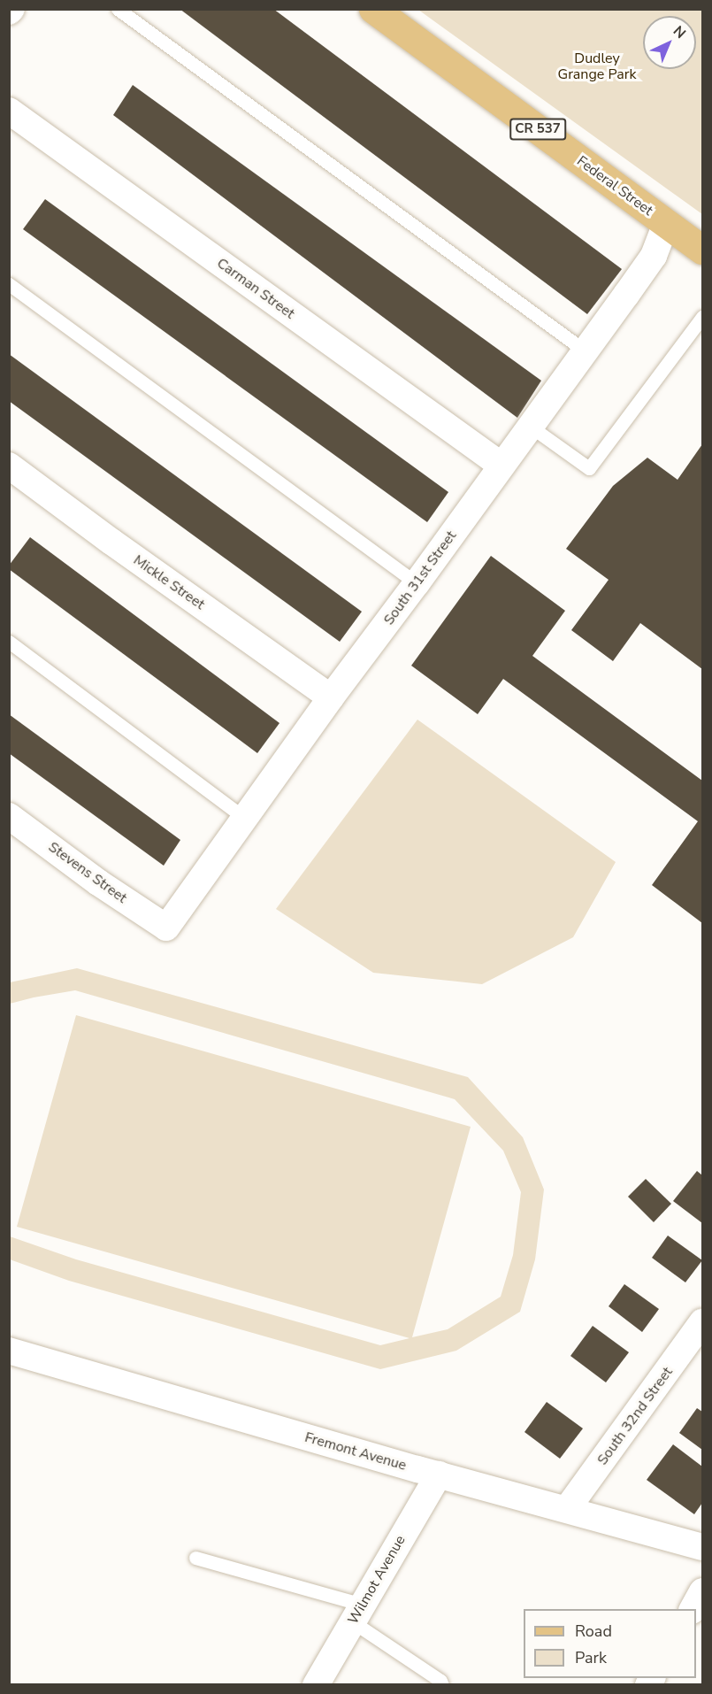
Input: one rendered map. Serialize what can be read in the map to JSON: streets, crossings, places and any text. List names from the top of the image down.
{
  "streets": {
    "main road": ["CR 537", "Federal Street"],
    "street": [
      "Carman Street",
      "South 31st Street",
      "Mickle Street",
      "Stevens Street",
      "South 32nd Street",
      "Fremont Avenue",
      "Wilmot Avenue"
    ]
  },
  "crossings": [
    ["Federal Street", "South 31st Street"],
    ["Carman Street", "South 31st Street"],
    ["South 31st Street", "Mickle Street"],
    ["South 31st Street", "Stevens Street"],
    ["South 32nd Street", "Fremont Avenue"],
    ["Fremont Avenue", "Wilmot Avenue"]
  ],
  "parks": ["Dudley Grange Park"],
  "legend": ["Road", "Park"],
  "north": "top right"
}
